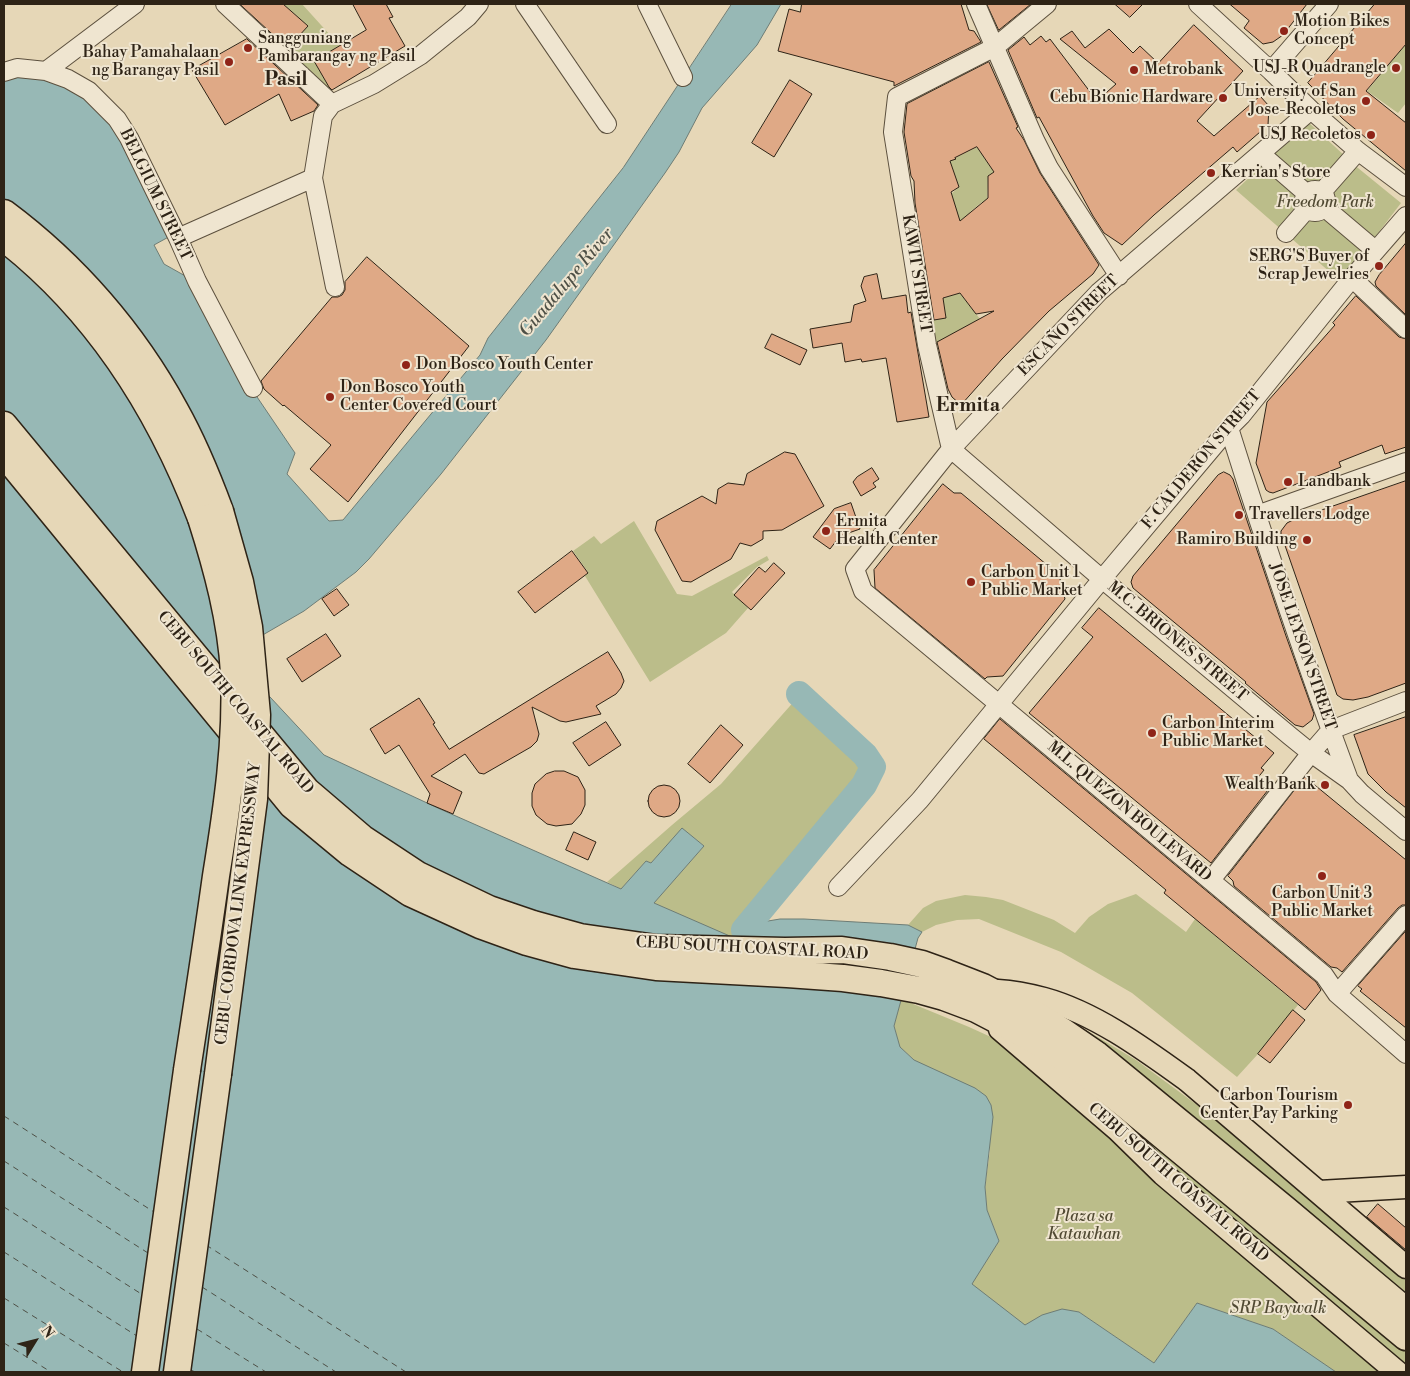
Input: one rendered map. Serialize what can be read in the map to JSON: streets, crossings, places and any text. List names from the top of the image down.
{
  "streets": {
    "highway": ["CEBU SOUTH COASTAL ROAD", "CEBU-CORDOVA LINK EXPRESSWAY"],
    "street": [
      "BELGIUM STREET",
      "KAWIT STREET",
      "ESCAÑO STREET",
      "F. CALDERON STREET",
      "M.C. BRIONES STREET",
      "JOSE LEYSON STREET",
      "M.L. QUEZON BOULEVARD"
    ]
  },
  "crossings": [
    ["KAWIT STREET", "ESCAÑO STREET"],
    ["KAWIT STREET", "M.C. BRIONES STREET"],
    ["ESCAÑO STREET", "M.C. BRIONES STREET"],
    ["ESCAÑO STREET", "M.L. QUEZON BOULEVARD"],
    ["F. CALDERON STREET", "M.C. BRIONES STREET"],
    ["F. CALDERON STREET", "JOSE LEYSON STREET"],
    ["F. CALDERON STREET", "M.L. QUEZON BOULEVARD"],
    ["M.C. BRIONES STREET", "JOSE LEYSON STREET"]
  ],
  "districts": ["Pasil", "Ermita"],
  "water": ["Guadalupe River"],
  "parks": ["Freedom Park", "Plaza sa Katawhan", "SRP Baywalk"],
  "places": [
    "Motion Bikes Concept",
    "Sangguniang Pambarangay ng Pasil",
    "Bahay Pamahalaan ng Barangay Pasil",
    "USJ-R Quadrangle",
    "Metrobank",
    "Cebu Bionic Hardware",
    "University of San Jose-Recoletos",
    "USJ Recoletos",
    "Kerrian's Store",
    "SERG'S Buyer of Scrap Jewelries",
    "Don Bosco Youth Center",
    "Don Bosco Youth Center Covered Court",
    "Landbank",
    "Travellers Lodge",
    "Ermita Health Center",
    "Ramiro Building",
    "Carbon Unit 1 Public Market",
    "Carbon Interim Public Market",
    "Wealth Bank",
    "Carbon Unit 3 Public Market",
    "Carbon Tourism Center Pay Parking"
  ],
  "north": "top right"
}
